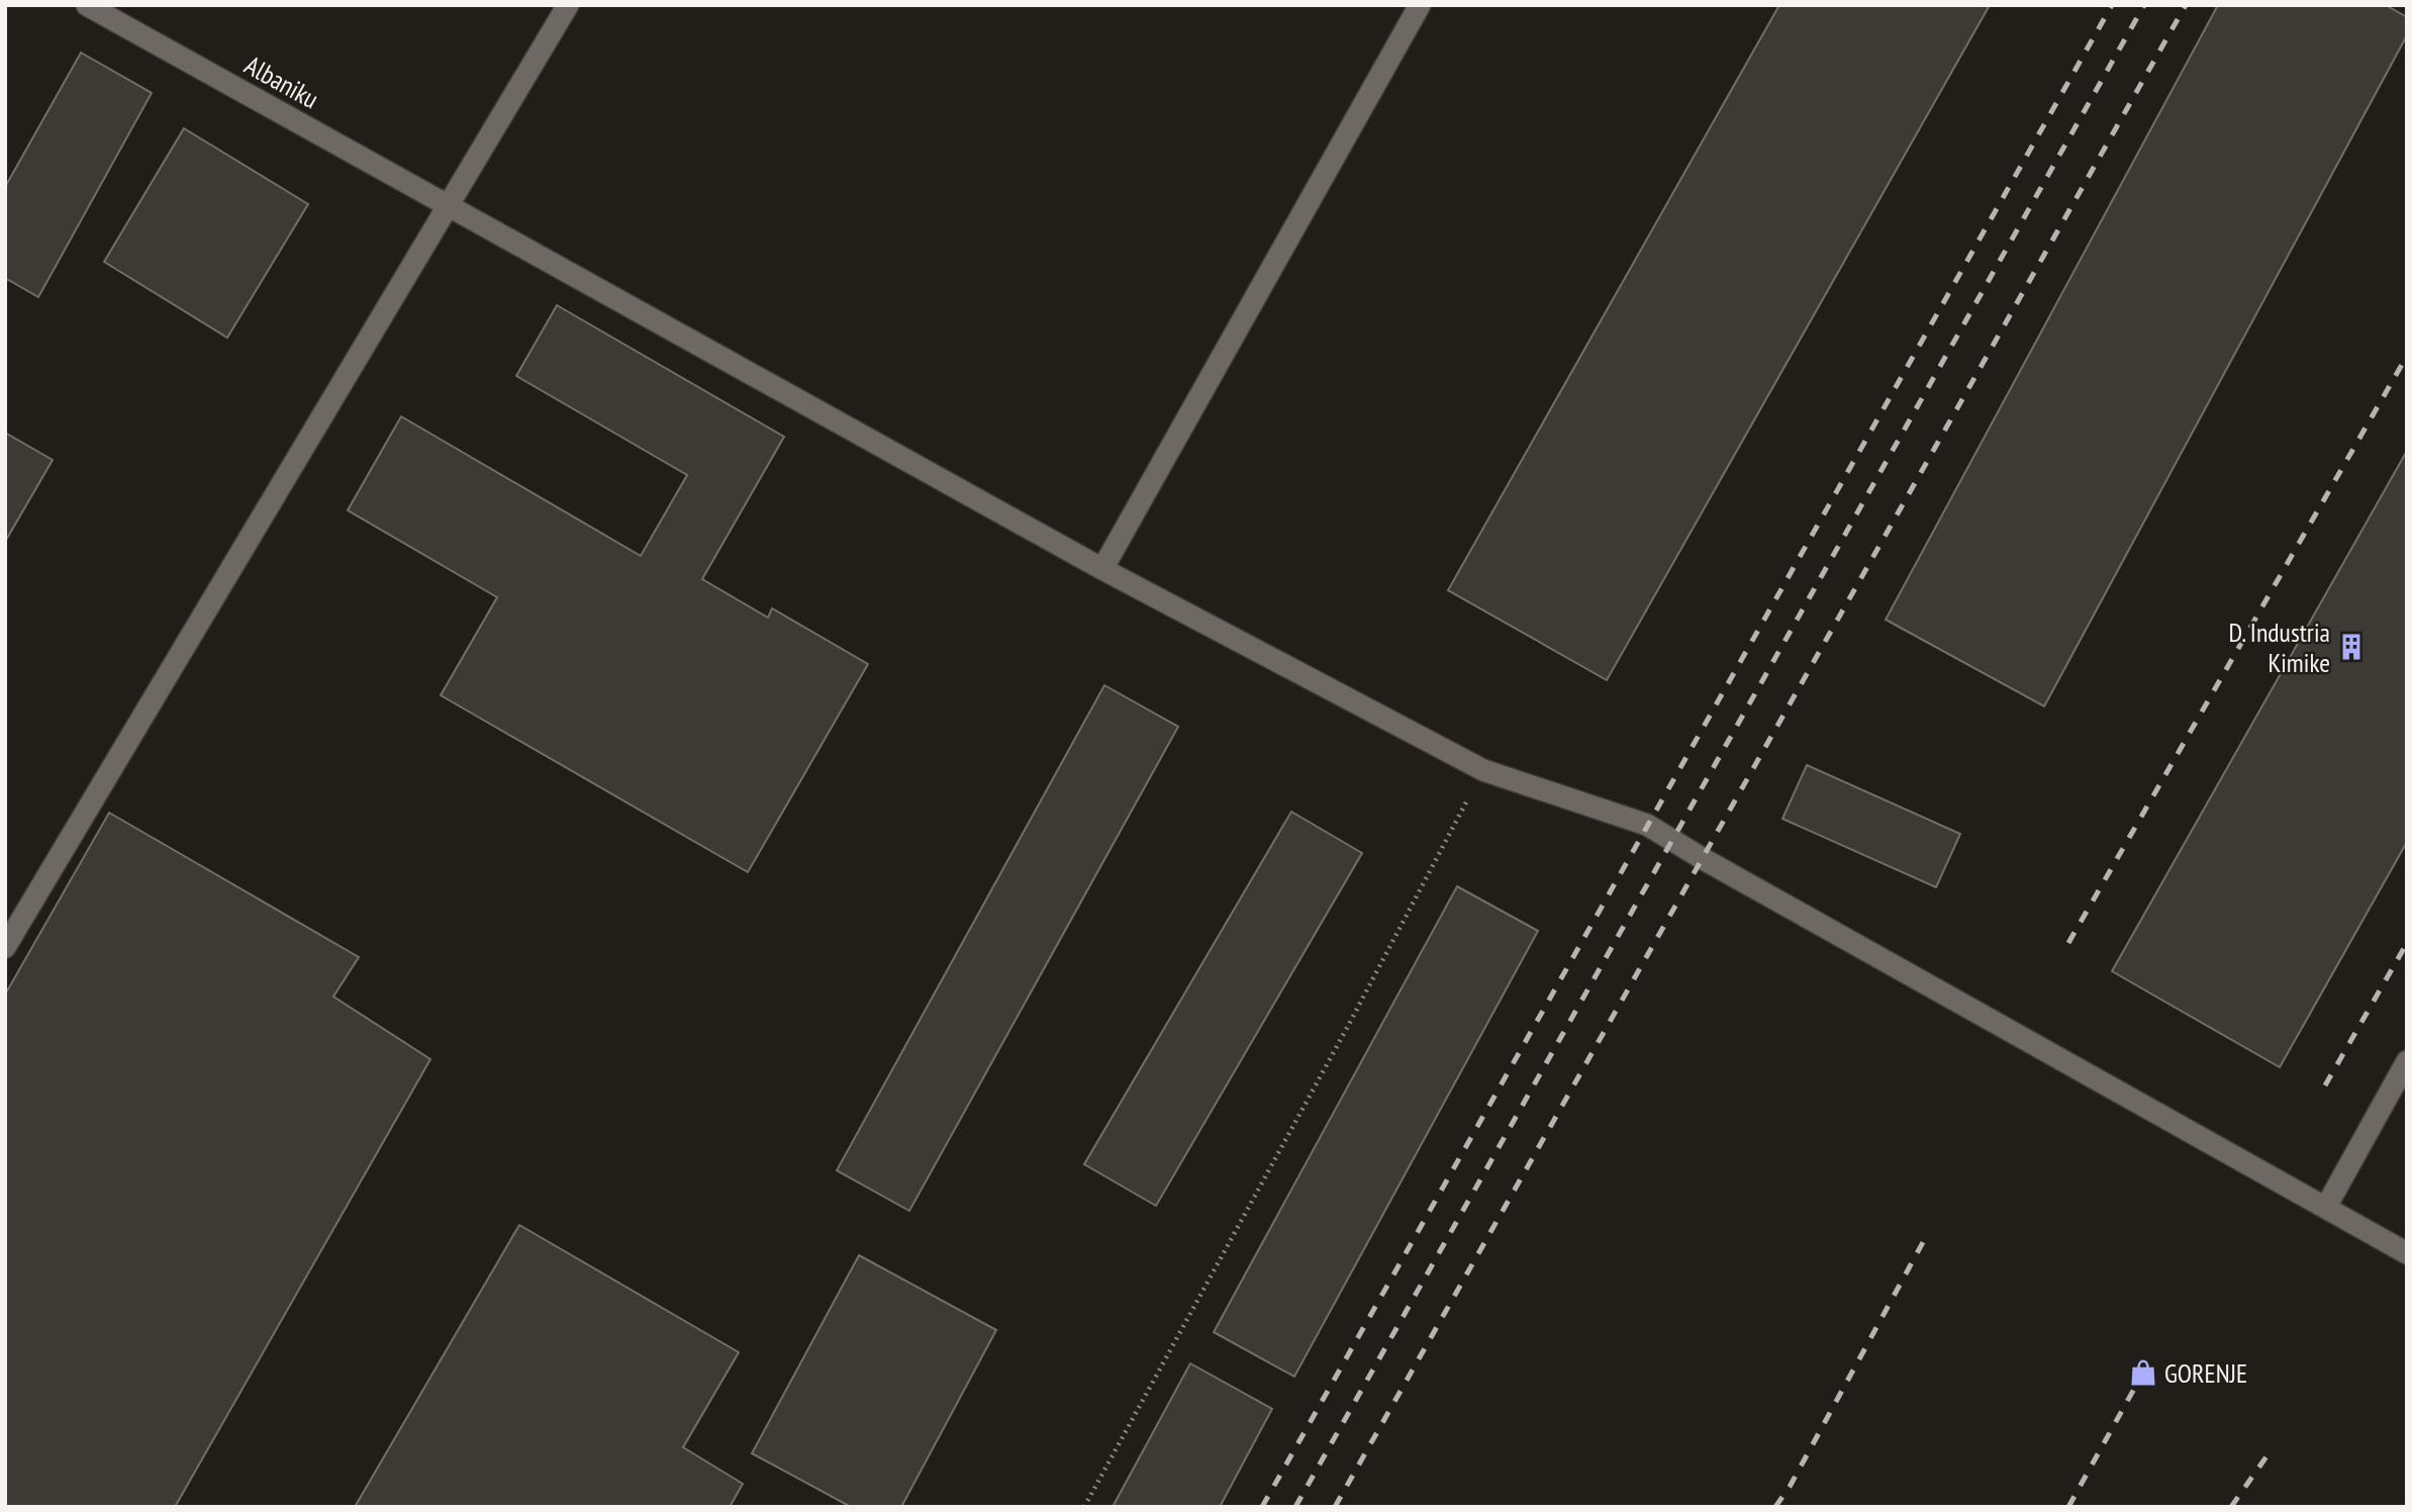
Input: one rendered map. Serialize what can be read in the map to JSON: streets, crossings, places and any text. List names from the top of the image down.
{
  "streets": {
    "lane": ["Albaniku"]
  },
  "places": {
    "building": ["D. Industria Kimike"],
    "shop": ["GORENJE"]
  }
}
